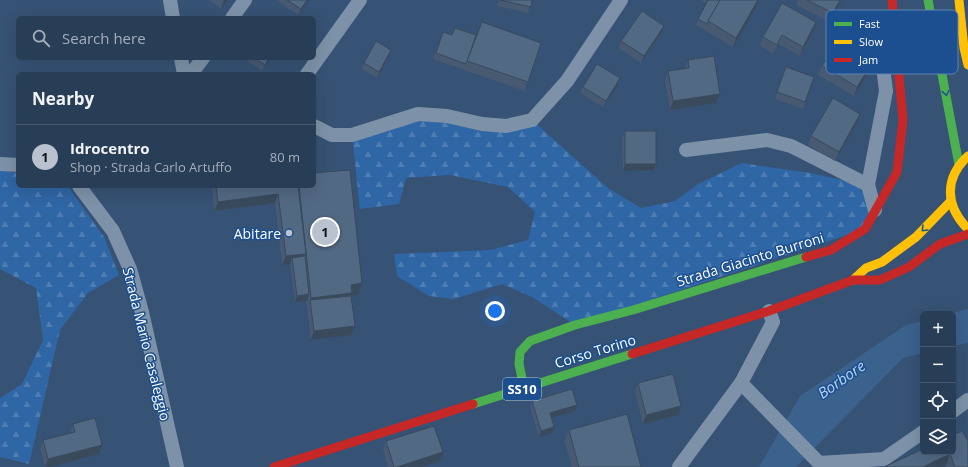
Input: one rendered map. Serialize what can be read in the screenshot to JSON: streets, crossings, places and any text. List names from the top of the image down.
{
  "streets": {
    "main road": ["Strada Giacinto Burroni", "Corso Torino", "SS10"],
    "street": ["Strada Mario Casaleggio"]
  },
  "crossings": [
    ["Strada Giacinto Burroni", "Corso Torino"]
  ],
  "water": ["Borbore"],
  "places": ["Abitare"],
  "legend": ["Fast", "Slow", "Jam"],
  "page": {
    "search": "Search here",
    "heading": "Nearby",
    "list": [
      {
        "mark": "1",
        "name": "Idrocentro",
        "note": "Shop · Strada Carlo Artuffo",
        "value": "80 m"
      }
    ],
    "pins": "1",
    "map_buttons": ["+", "−"]
  }
}
